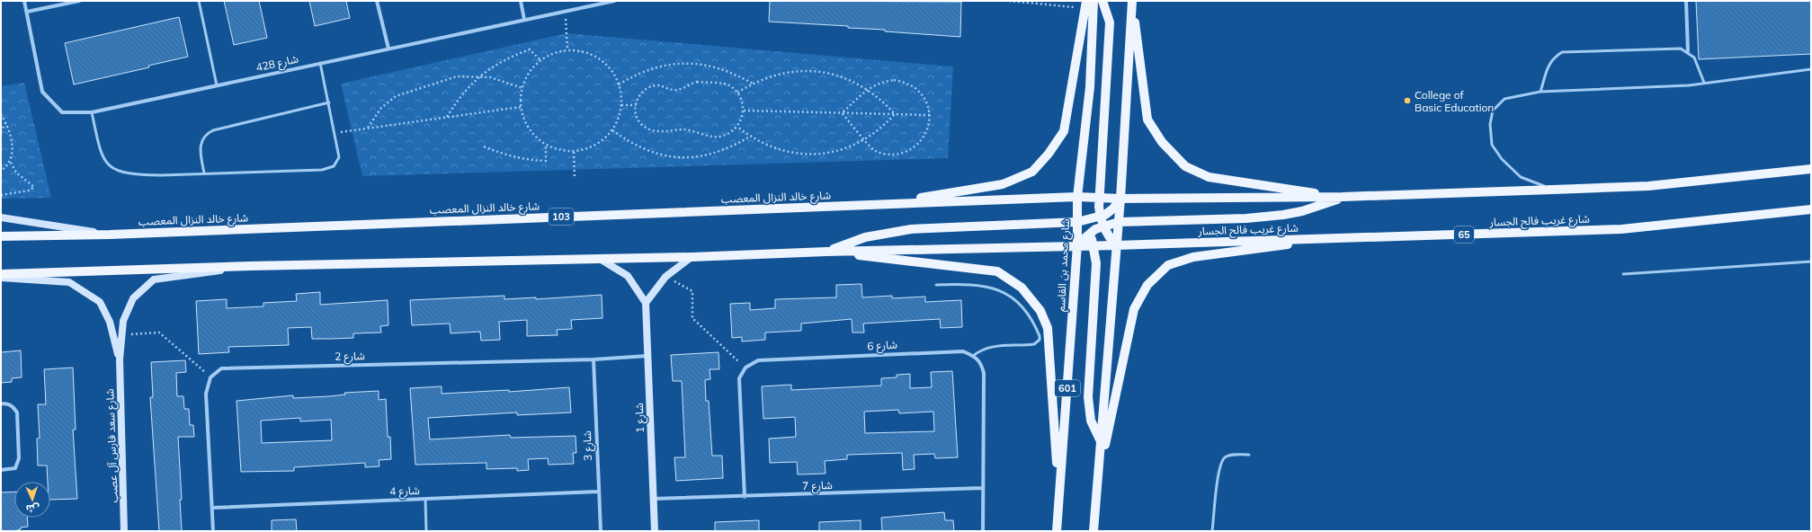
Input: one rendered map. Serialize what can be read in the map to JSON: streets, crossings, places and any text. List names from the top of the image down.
{
  "streets": {
    "main road": [
      "شارع خالد النزال المعصب",
      "103",
      "شارع غريب فالح الجسار",
      "65",
      "شارع محمد بن القاسم",
      "601"
    ],
    "street": [
      "شارع 428",
      "شارع 6",
      "شارع 2",
      "شارع 1",
      "شارع سعد فارس آل عصب",
      "شارع 3",
      "شارع 7",
      "شارع 4"
    ]
  },
  "crossings": [
    ["شارع خالد النزال المعصب", "شارع محمد بن القاسم"],
    ["شارع 2", "شارع 1"],
    ["شارع 2", "شارع 3"],
    ["شارع 1", "شارع 7"],
    ["شارع 3", "شارع 4"]
  ],
  "places": ["College of Basic Education"],
  "north": "bottom"
}
